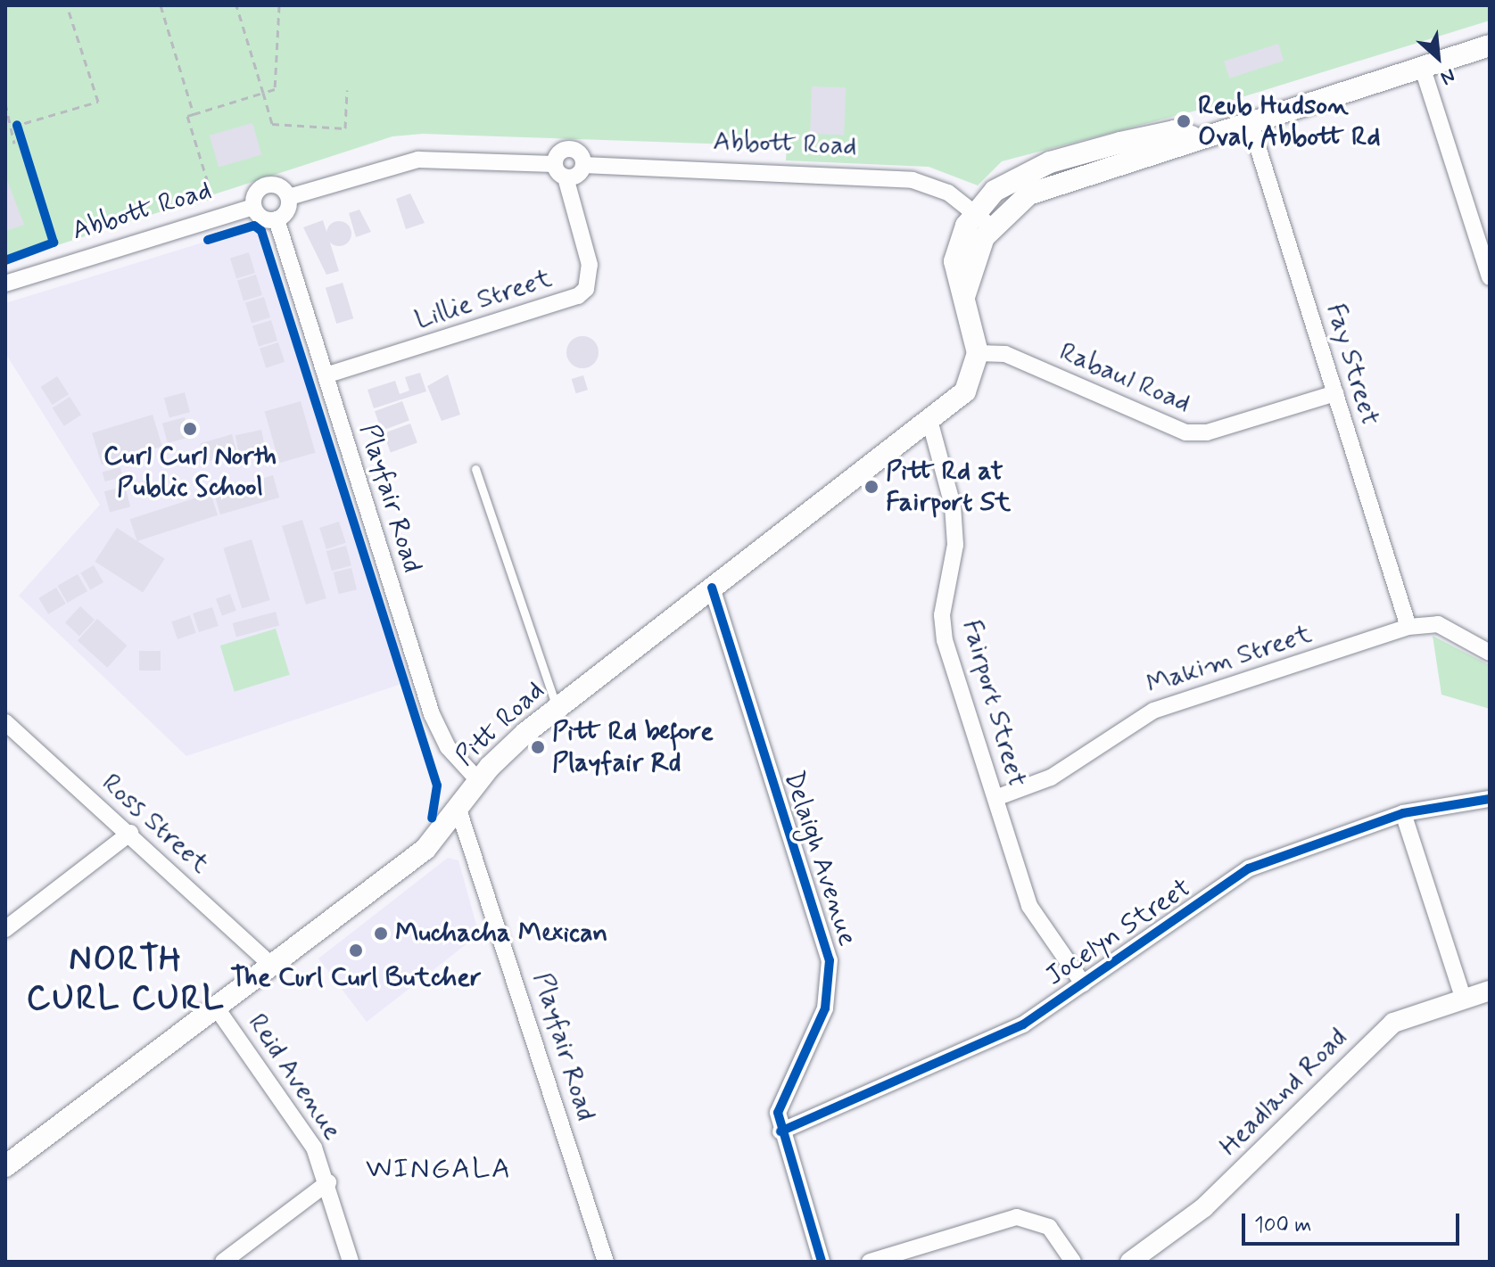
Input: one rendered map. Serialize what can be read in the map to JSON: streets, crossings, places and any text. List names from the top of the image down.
{
  "streets": {
    "main road": ["Pitt Road"],
    "street": [
      "Abbott Road",
      "Lillie Street",
      "Fay Street",
      "Rabaul Road",
      "Playfair Road",
      "Makim Street",
      "Fairport Street",
      "Ross Street",
      "Delaigh Avenue",
      "Jocelyn Street",
      "Reid Avenue",
      "Headland Road"
    ]
  },
  "crossings": [
    ["Abbott Road", "Playfair Road"],
    ["Abbott Road", "Pitt Road"],
    ["Lillie Street", "Playfair Road"],
    ["Fay Street", "Rabaul Road"],
    ["Fay Street", "Makim Street"],
    ["Rabaul Road", "Pitt Road"],
    ["Playfair Road", "Pitt Road"],
    ["Makim Street", "Fairport Street"],
    ["Fairport Street", "Pitt Road"],
    ["Fairport Street", "Jocelyn Street"],
    ["Pitt Road", "Ross Street"],
    ["Pitt Road", "Delaigh Avenue"],
    ["Pitt Road", "Reid Avenue"],
    ["Delaigh Avenue", "Jocelyn Street"]
  ],
  "districts": ["NORTH CURL CURL", "WINGALA"],
  "places": [
    "Reub Hudson Oval, Abbott Rd",
    "Curl Curl North Public School",
    "Pitt Rd at Fairport St",
    "Pitt Rd before Playfair Rd",
    "Muchacha Mexican",
    "The Curl Curl Butcher"
  ],
  "scale_bar": "100 m",
  "north": "bottom right"
}
